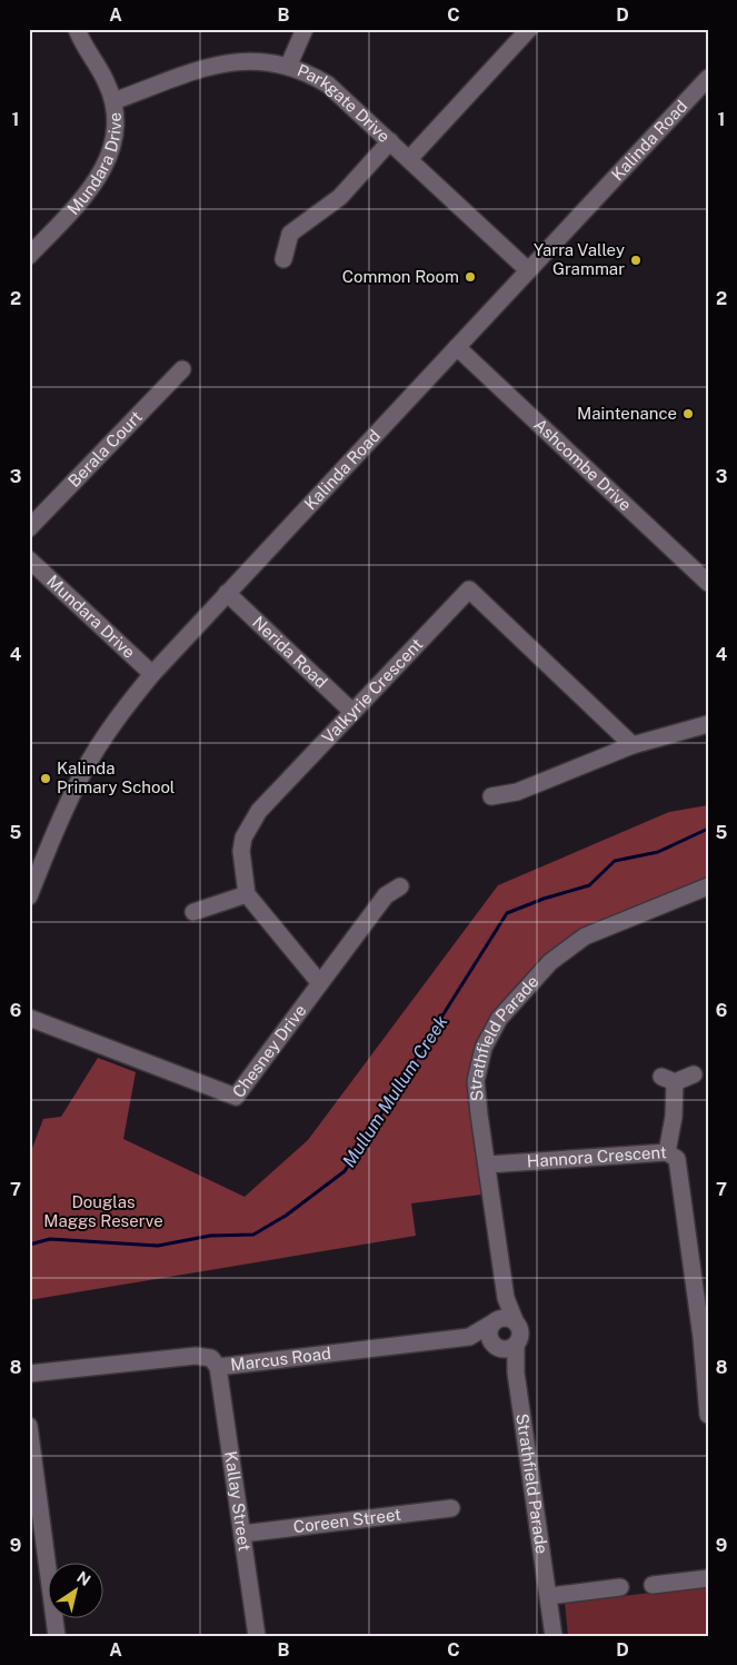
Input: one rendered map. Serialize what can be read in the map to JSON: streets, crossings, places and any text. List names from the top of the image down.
{
  "streets": {
    "street": [
      "Parkgate Drive",
      "Kalinda Road",
      "Mundara Drive",
      "Berala Court",
      "Ashcombe Drive",
      "Nerida Road",
      "Valkyrie Crescent",
      "Strathfield Parade",
      "Chesney Drive",
      "Hannora Crescent",
      "Marcus Road",
      "Kallay Street",
      "Coreen Street"
    ]
  },
  "crossings": [
    ["Parkgate Drive", "Kalinda Road"],
    ["Parkgate Drive", "Mundara Drive"],
    ["Kalinda Road", "Mundara Drive"],
    ["Kalinda Road", "Ashcombe Drive"],
    ["Kalinda Road", "Nerida Road"],
    ["Nerida Road", "Valkyrie Crescent"],
    ["Strathfield Parade", "Hannora Crescent"],
    ["Strathfield Parade", "Marcus Road"],
    ["Marcus Road", "Kallay Street"],
    ["Kallay Street", "Coreen Street"]
  ],
  "water": ["Mullum Mullum Creek"],
  "parks": ["Douglas Maggs Reserve"],
  "places": [
    "Yarra Valley Grammar",
    "Common Room",
    "Maintenance",
    "Kalinda Primary School"
  ],
  "north": "top right",
  "grid": {
    "columns": [
      "A",
      "B",
      "C",
      "D"
    ],
    "rows": [
      "1",
      "2",
      "3",
      "4",
      "5",
      "6",
      "7",
      "8",
      "9"
    ]
  }
}
